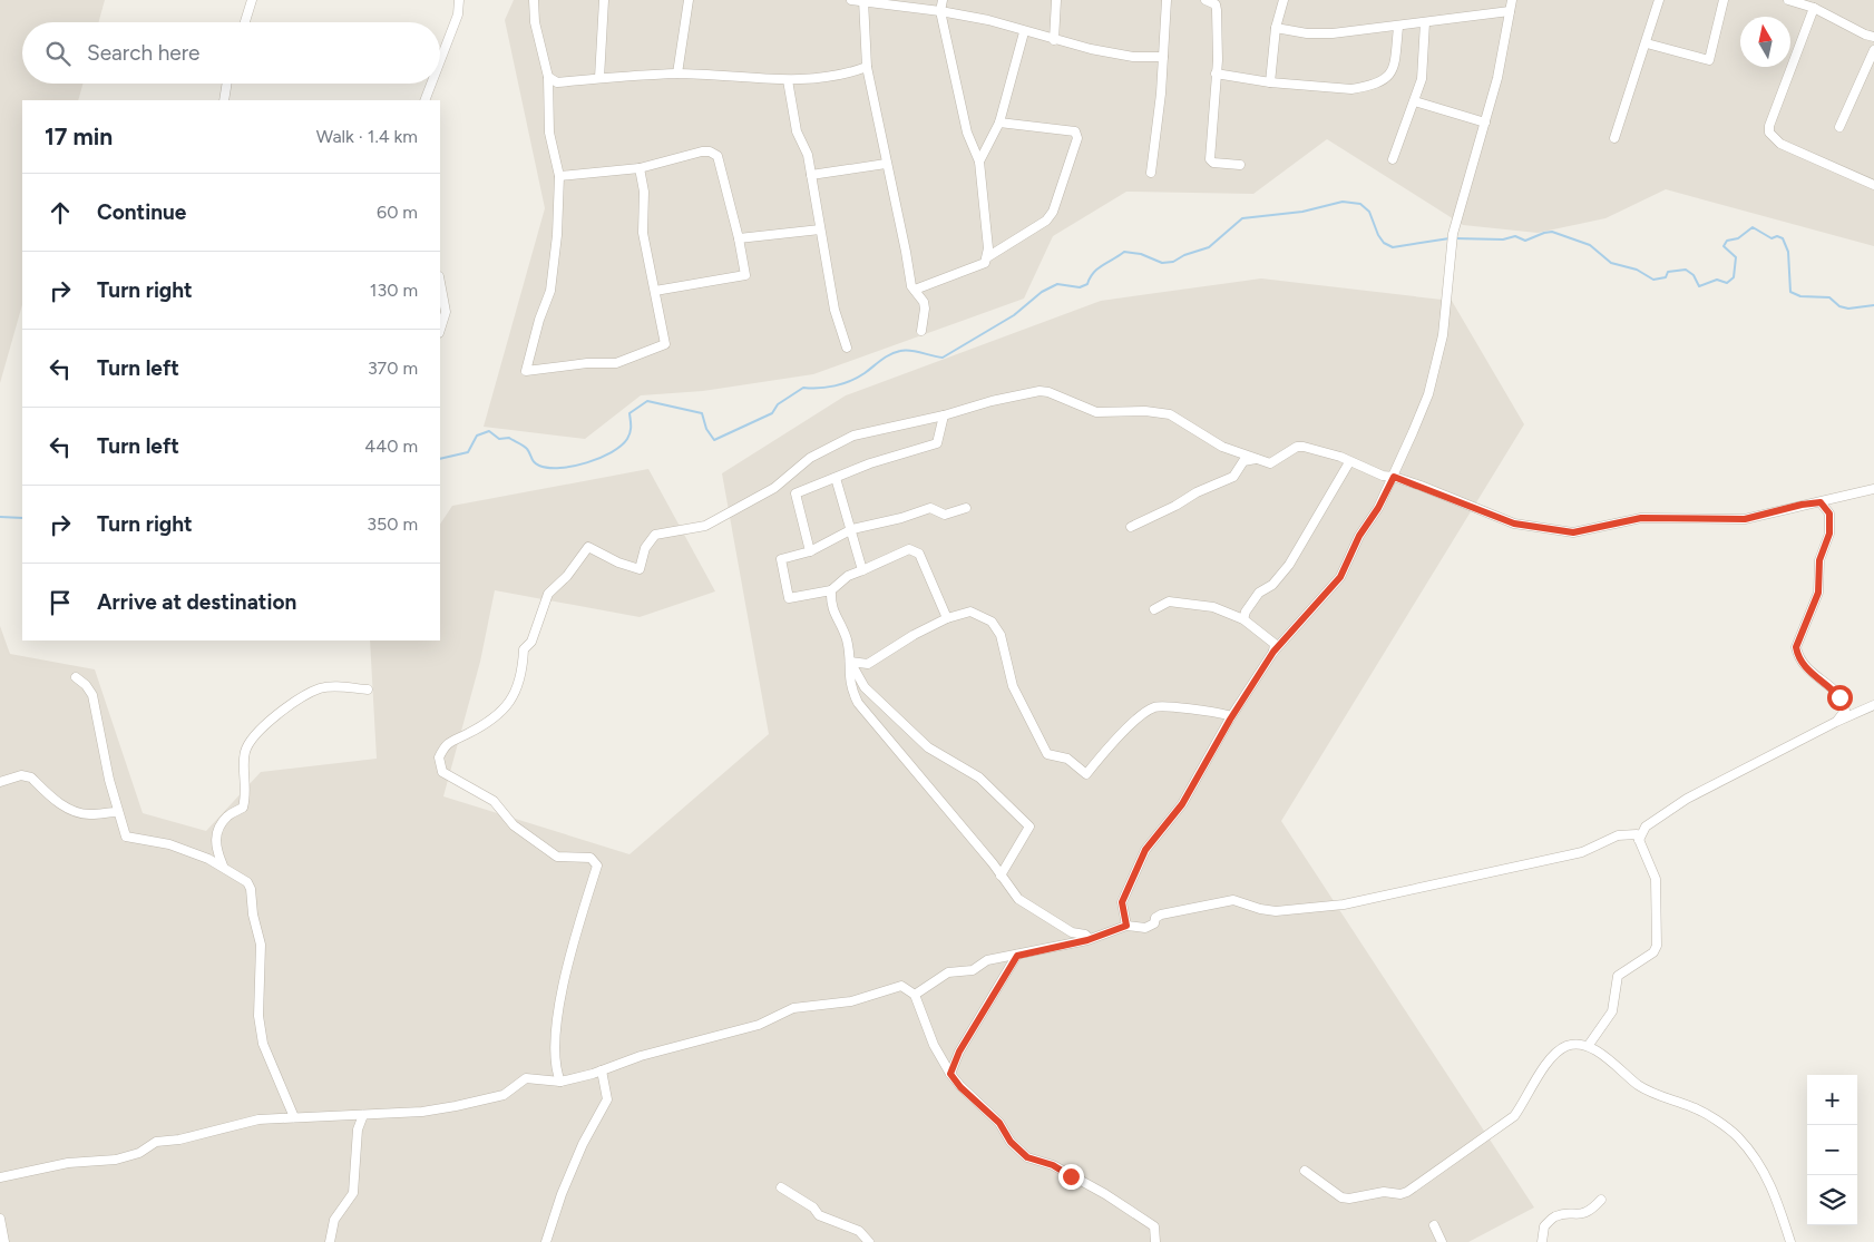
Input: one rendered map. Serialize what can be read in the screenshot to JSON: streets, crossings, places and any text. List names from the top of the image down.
{
  "north": "top",
  "page": {
    "search": "Search here",
    "heading": ["17 min", "Walk · 1.4 km"],
    "list": [
      ["Continue", "60 m"],
      ["Turn right", "130 m"],
      ["Turn left", "370 m"],
      ["Turn left", "440 m"],
      ["Turn right", "350 m"],
      "Arrive at destination"
    ],
    "map_buttons": ["+", "−"]
  }
}
